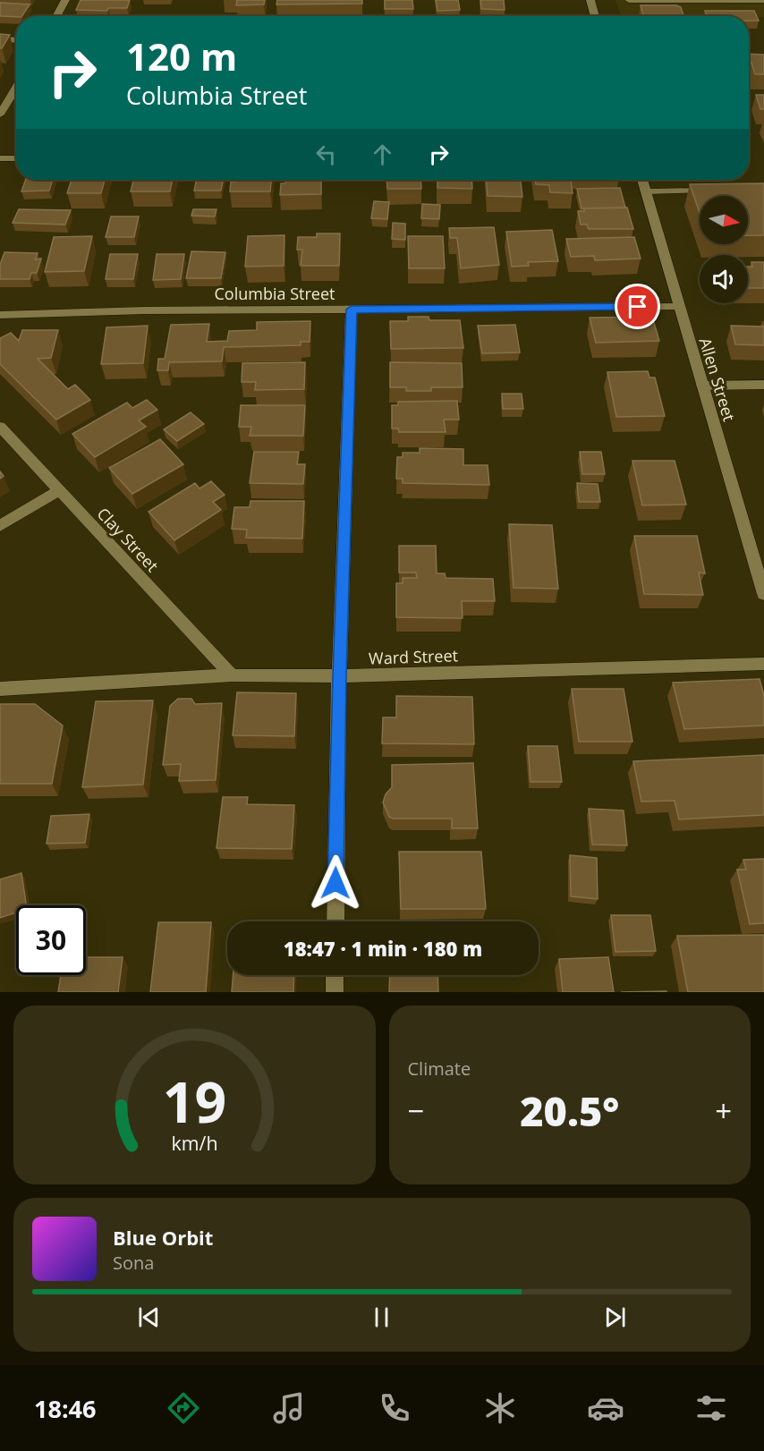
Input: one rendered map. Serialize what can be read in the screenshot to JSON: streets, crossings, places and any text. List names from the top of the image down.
{
  "streets": {
    "street": [
      "Columbia Street",
      "Allen Street",
      "Clay Street",
      "Ward Street"
    ]
  },
  "crossings": [
    ["Columbia Street", "Allen Street"],
    ["Clay Street", "Ward Street"]
  ],
  "north": "right",
  "page": {
    "turn": ["120 m", "Columbia Street"],
    "limit": "30",
    "trip": "18:47 · 1 min · 180 m",
    "tile": "Climate",
    "heat": ["−", "20.5°", "+"],
    "song": ["Blue Orbit", "Sona"],
    "tabs": "18:46",
    "gauge": ["19", "km/h"]
  }
}
